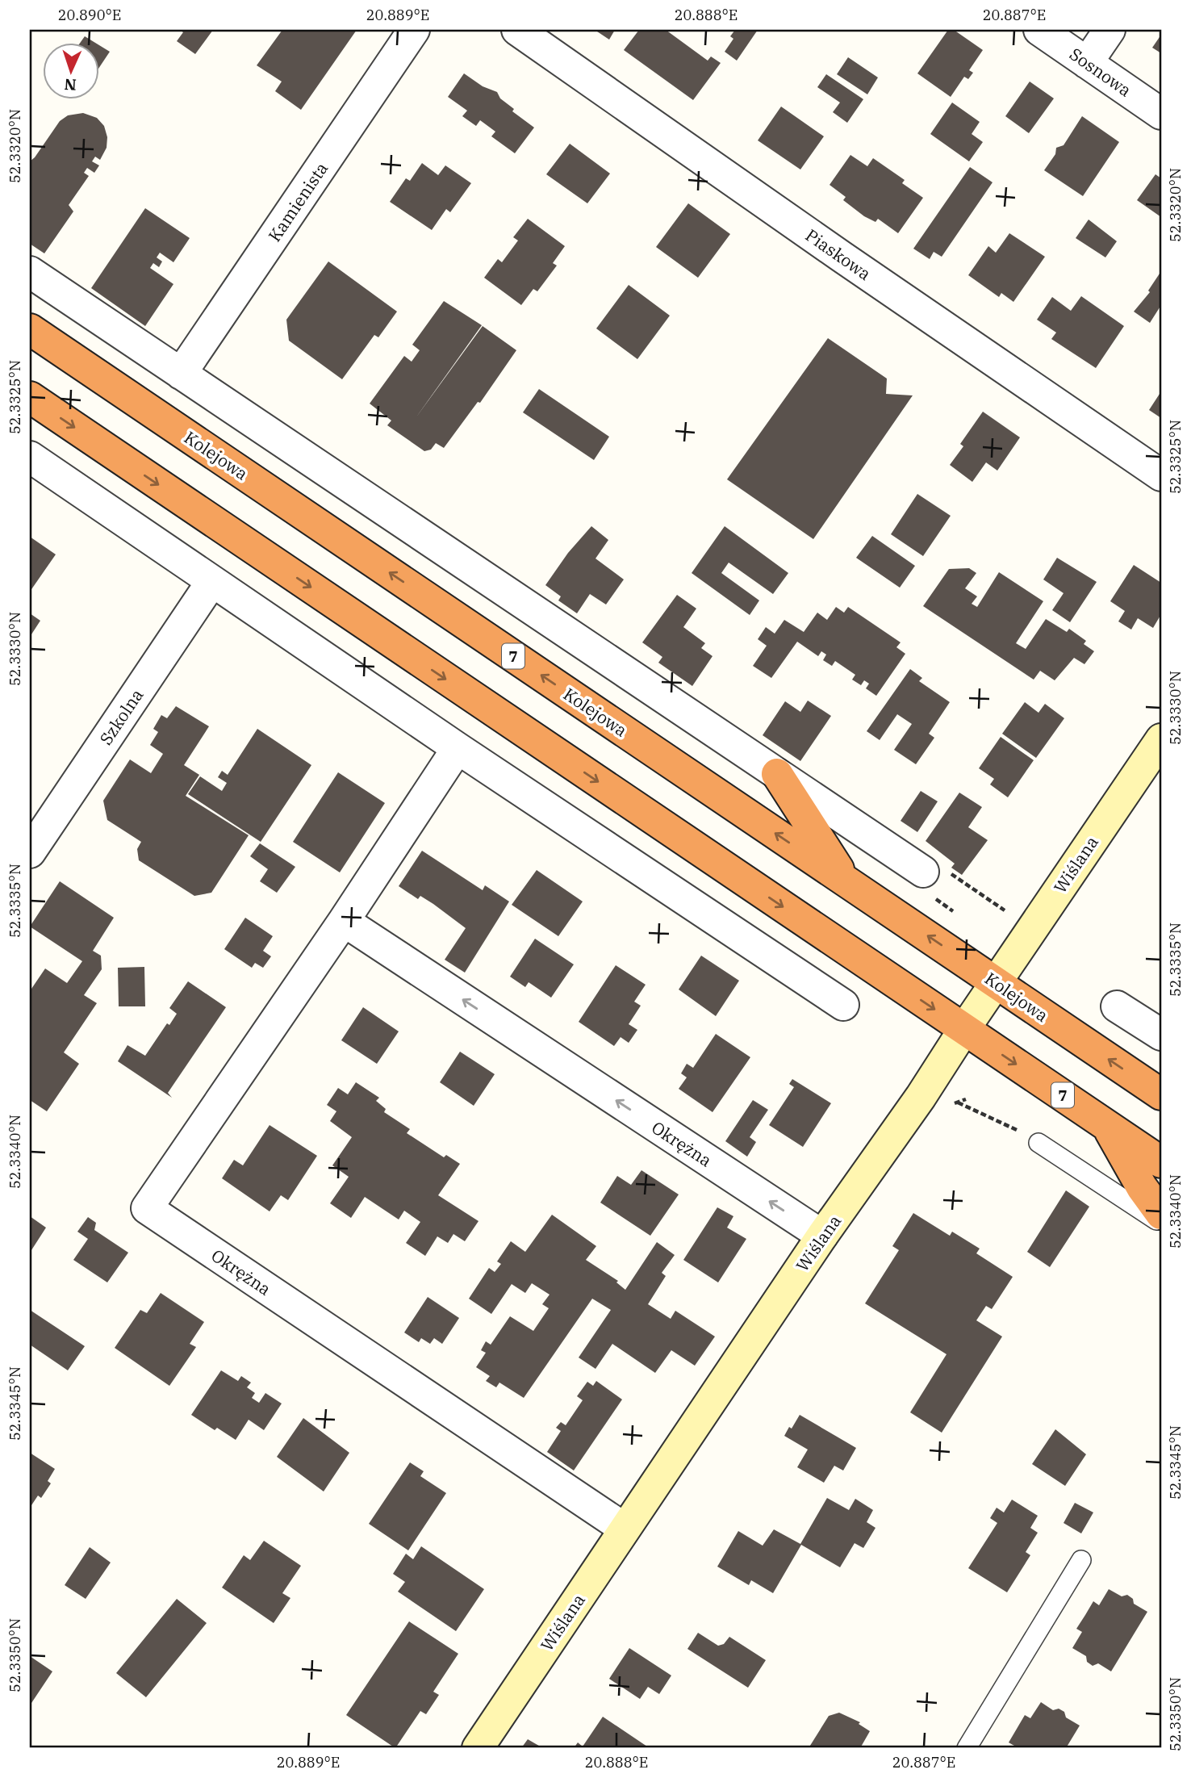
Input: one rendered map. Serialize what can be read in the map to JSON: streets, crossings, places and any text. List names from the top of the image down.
{
  "streets": {
    "highway": ["Kolejowa", "7"],
    "street": [
      "Sosnowa",
      "Kamienista",
      "Piaskowa",
      "Szkolna",
      "Wiślana",
      "Okrężna"
    ]
  },
  "crossings": [
    ["Kolejowa", "Wiślana"],
    ["7", "Wiślana"],
    ["Wiślana", "Okrężna"]
  ],
  "north": "bottom",
  "coordinates": [
    "20.890°E",
    "20.889°E",
    "20.888°E",
    "20.887°E",
    "52.3320°N",
    "52.3325°N",
    "52.3330°N",
    "52.3335°N",
    "52.3340°N",
    "52.3345°N",
    "52.3350°N"
  ]
}
